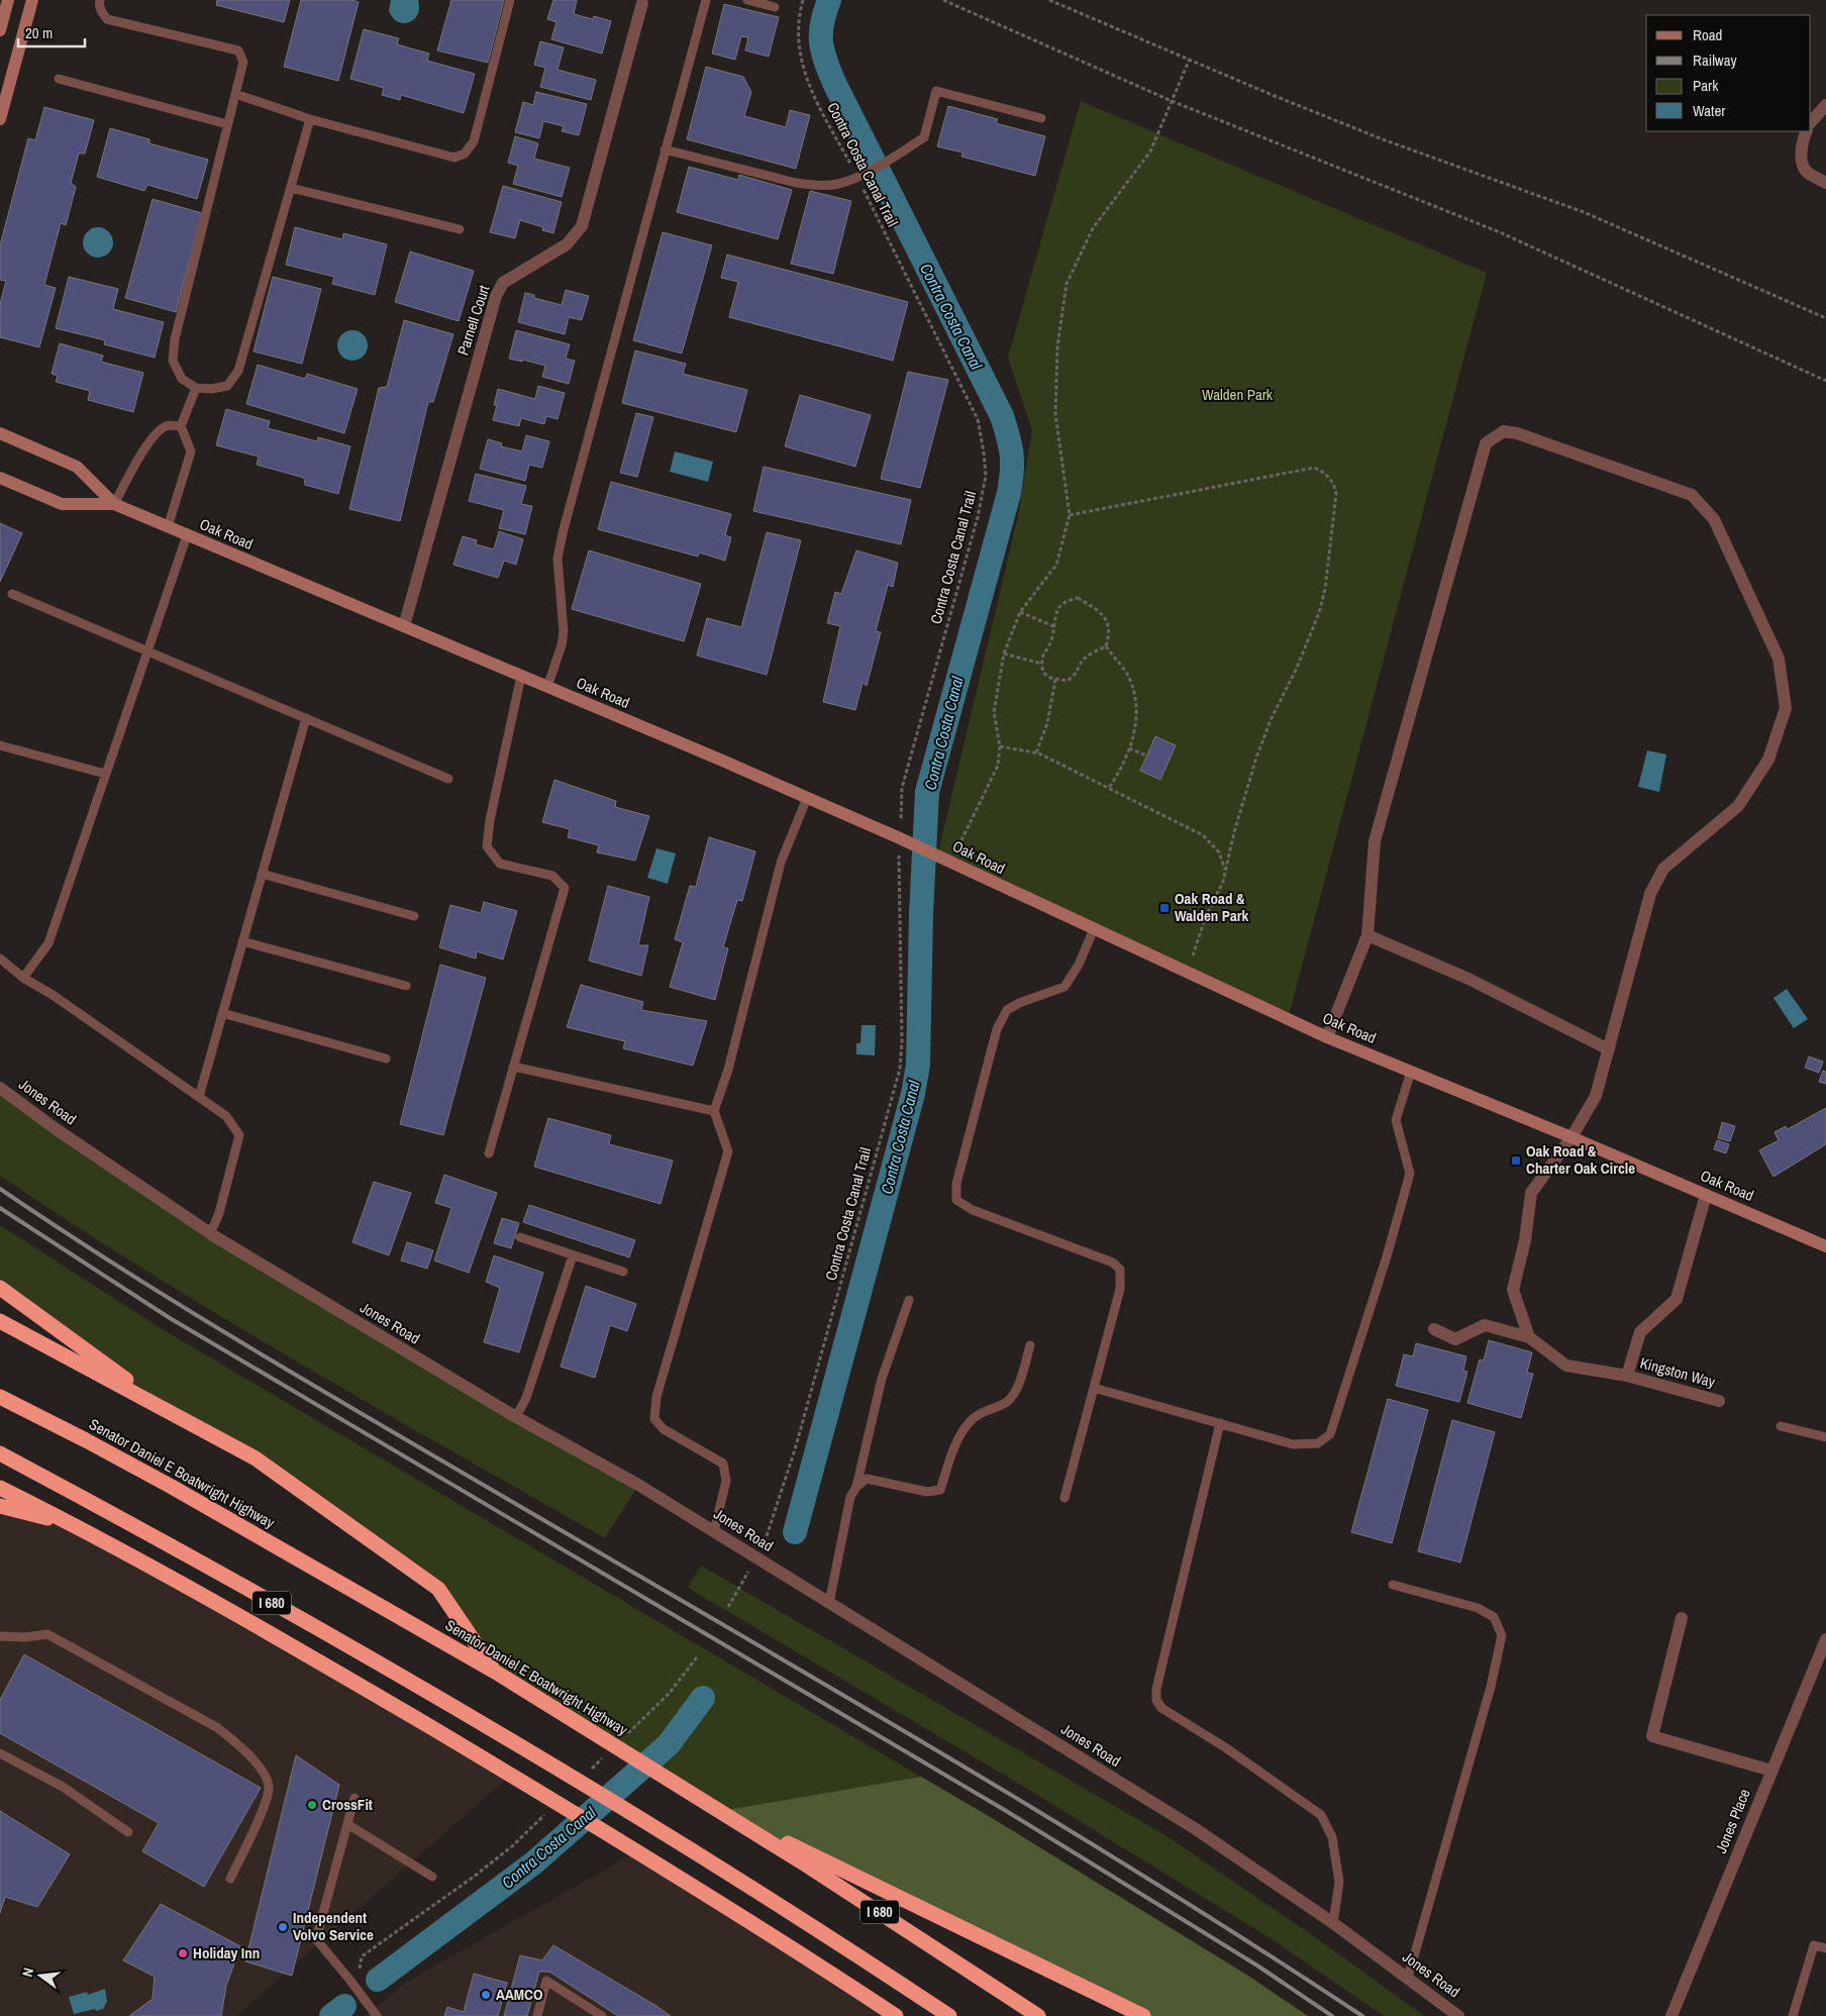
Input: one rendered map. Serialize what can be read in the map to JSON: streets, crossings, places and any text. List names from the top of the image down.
{
  "streets": {
    "highway": ["Senator Daniel E Boatwright Highway", "I 680"],
    "main road": ["Oak Road"],
    "street": [
      "Parnell Court",
      "Jones Road",
      "Kingston Way",
      "Jones Place"
    ],
    "path": ["Contra Costa Canal Trail"]
  },
  "crossings": [
    ["Parnell Court", "Oak Road"]
  ],
  "water": ["Contra Costa Canal"],
  "parks": ["Walden Park"],
  "places": {
    "transit": ["Oak Road & Walden Park", "Oak Road & Charter Oak Circle"],
    "other": [
      "CrossFit",
      "Independent Volvo Service",
      "Holiday Inn",
      "AAMCO"
    ]
  },
  "legend": [
    "Road",
    "Railway",
    "Park",
    "Water"
  ],
  "scale_bar": "20 m",
  "north": "left"
}
